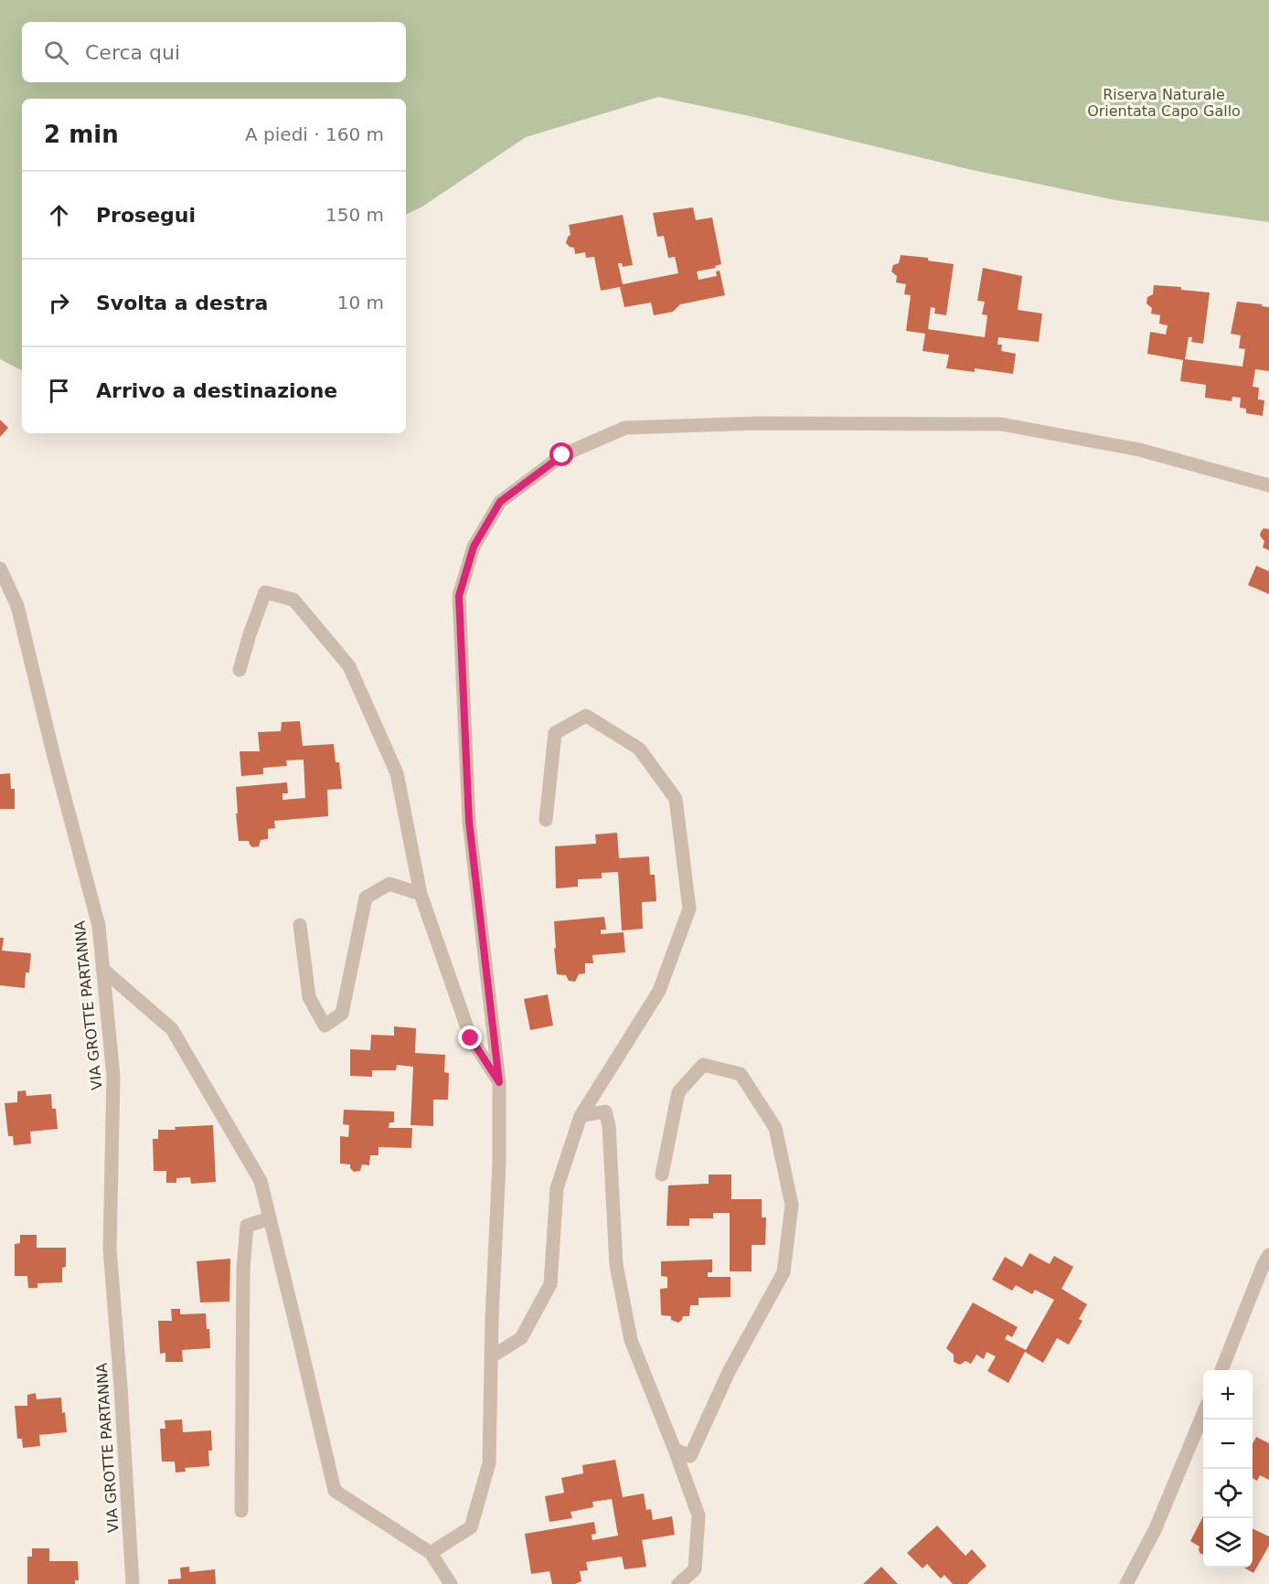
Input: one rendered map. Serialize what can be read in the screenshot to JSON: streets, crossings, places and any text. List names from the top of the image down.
{
  "streets": {
    "street": ["VIA GROTTE PARTANNA"]
  },
  "parks": ["Riserva Naturale Orientata Capo Gallo"],
  "page": {
    "search": "Cerca qui",
    "heading": ["2 min", "A piedi · 160 m"],
    "list": [
      ["Prosegui", "150 m"],
      ["Svolta a destra", "10 m"],
      "Arrivo a destinazione"
    ],
    "map_buttons": ["+", "−"]
  }
}
